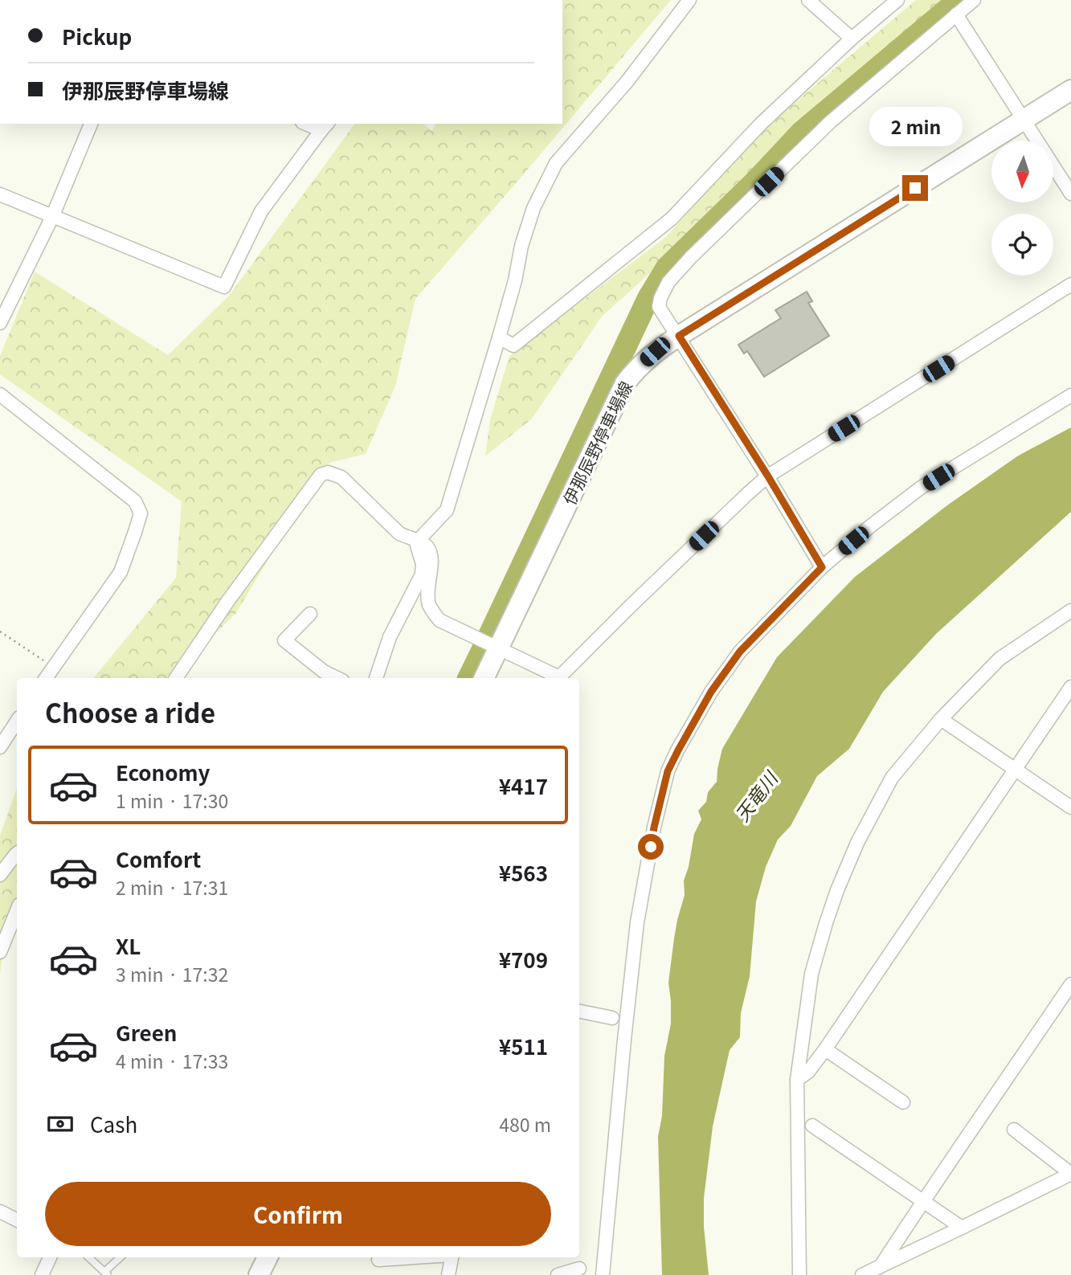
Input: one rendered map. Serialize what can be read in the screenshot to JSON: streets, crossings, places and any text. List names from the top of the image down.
{
  "streets": {
    "main road": ["伊那辰野停車場線"]
  },
  "water": ["天竜川"],
  "north": "bottom",
  "page": {
    "banner": ["Pickup", "伊那辰野停車場線"],
    "bubble": "2 min",
    "heading": "Choose a ride",
    "list": [
      {
        "name": "Economy",
        "note": "1 min · 17:30",
        "value": "¥417"
      },
      {
        "name": "Comfort",
        "note": "2 min · 17:31",
        "value": "¥563"
      },
      {
        "name": "XL",
        "note": "3 min · 17:32",
        "value": "¥709"
      },
      {
        "name": "Green",
        "note": "4 min · 17:33",
        "value": "¥511"
      }
    ],
    "pay": ["Cash", "480 m"],
    "buttons": "Confirm"
  }
}
